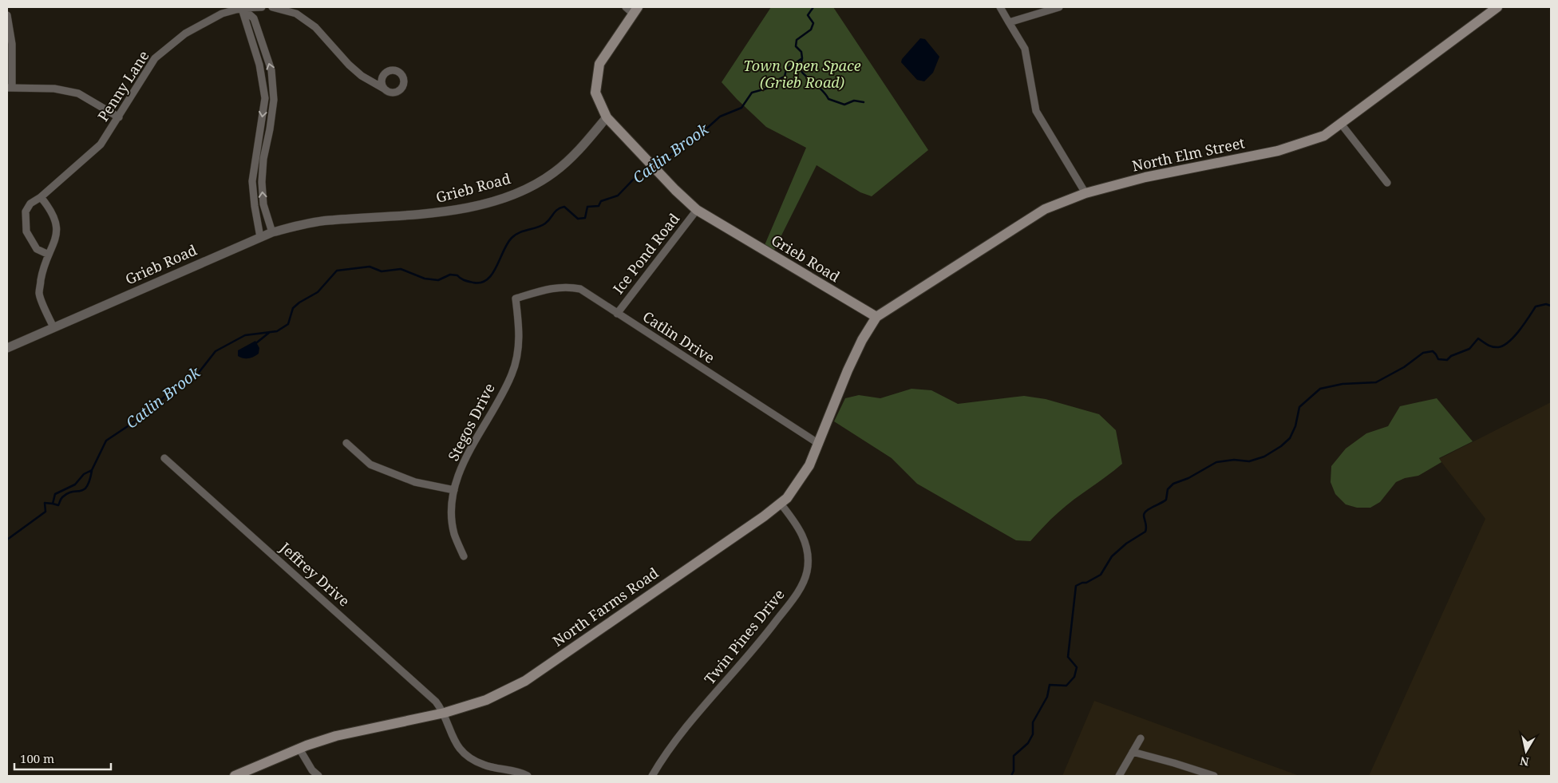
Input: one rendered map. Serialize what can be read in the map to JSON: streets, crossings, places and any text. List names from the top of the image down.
{
  "streets": {
    "main road": ["North Elm Street", "Grieb Road", "North Farms Road"],
    "street": [
      "Penny Lane",
      "Ice Pond Road",
      "Catlin Drive",
      "Stegos Drive",
      "Jeffrey Drive",
      "Twin Pines Drive"
    ]
  },
  "crossings": [
    ["North Elm Street", "Grieb Road"],
    ["North Elm Street", "North Farms Road"],
    ["Grieb Road", "Ice Pond Road"],
    ["Grieb Road", "North Farms Road"],
    ["Ice Pond Road", "Catlin Drive"],
    ["Catlin Drive", "Stegos Drive"],
    ["Catlin Drive", "North Farms Road"],
    ["Jeffrey Drive", "North Farms Road"],
    ["North Farms Road", "Twin Pines Drive"]
  ],
  "water": ["Catlin Brook"],
  "parks": ["Town Open Space (Grieb Road)"],
  "scale_bar": "100 m",
  "north": "bottom"
}
